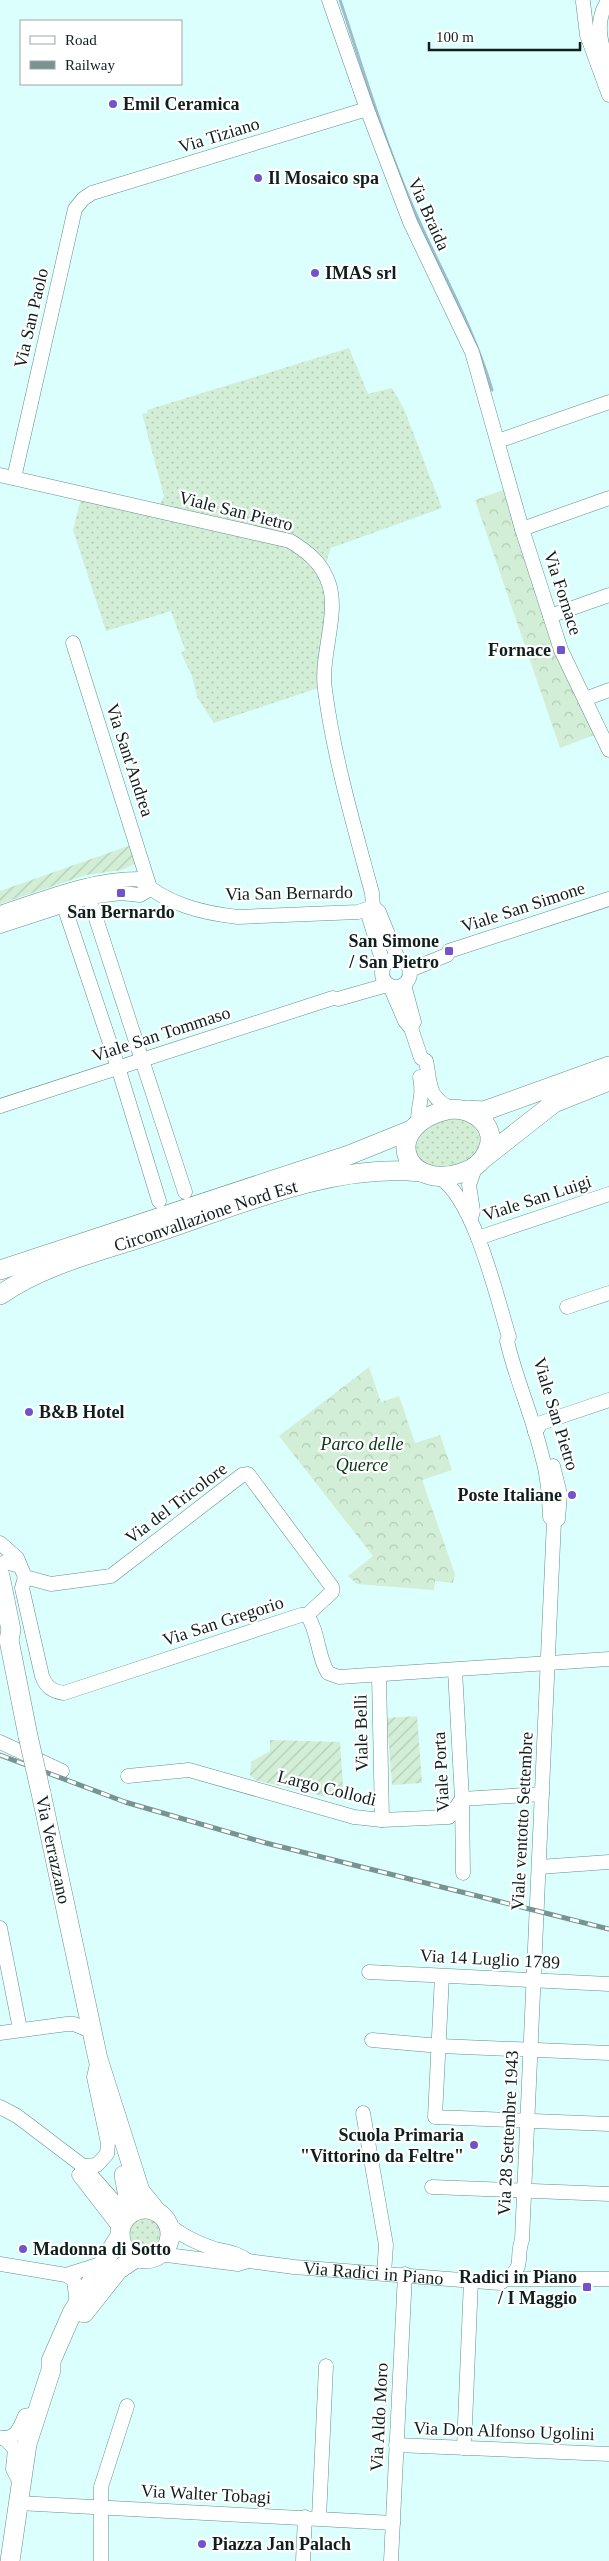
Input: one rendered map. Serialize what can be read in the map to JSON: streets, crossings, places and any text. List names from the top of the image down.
{
  "streets": {
    "main road": ["Circonvallazione Nord Est", "Via Verrazzano", "Via Radici in Piano"],
    "street": [
      "Via Tiziano",
      "Via Braida",
      "Via San Paolo",
      "Viale San Pietro",
      "Via Fornace",
      "Via Sant'Andrea",
      "Via San Bernardo",
      "Viale San Simone",
      "Viale San Tommaso",
      "Viale San Luigi",
      "Via del Tricolore",
      "Via San Gregorio",
      "Viale Belli",
      "Viale Porta",
      "Largo Collodi",
      "Viale ventotto Settembre",
      "Via 14 Luglio 1789",
      "Via 28 Settembre 1943",
      "Via Aldo Moro",
      "Via Don Alfonso Ugolini",
      "Via Walter Tobagi"
    ]
  },
  "crossings": [
    ["Via Tiziano", "Via Braida"],
    ["Via Tiziano", "Via San Paolo"],
    ["Via Braida", "Via Fornace"],
    ["Via San Paolo", "Viale San Pietro"],
    ["Viale San Pietro", "Via San Bernardo"],
    ["Viale San Pietro", "Viale San Simone"],
    ["Viale San Pietro", "Viale San Tommaso"],
    ["Viale San Pietro", "Viale San Luigi"],
    ["Viale San Pietro", "Circonvallazione Nord Est"],
    ["Viale San Pietro", "Via San Gregorio"],
    ["Viale San Pietro", "Viale ventotto Settembre"],
    ["Via Sant'Andrea", "Via San Bernardo"],
    ["Viale San Simone", "Viale San Tommaso"],
    ["Via del Tricolore", "Via San Gregorio"],
    ["Via San Gregorio", "Viale Belli"],
    ["Via San Gregorio", "Viale Porta"],
    ["Via San Gregorio", "Viale ventotto Settembre"],
    ["Viale Belli", "Largo Collodi"],
    ["Viale Porta", "Largo Collodi"],
    ["Viale ventotto Settembre", "Via 14 Luglio 1789"],
    ["Viale ventotto Settembre", "Via 28 Settembre 1943"],
    ["Via Verrazzano", "Via Radici in Piano"],
    ["Via 14 Luglio 1789", "Via 28 Settembre 1943"],
    ["Via 28 Settembre 1943", "Via Radici in Piano"],
    ["Via Radici in Piano", "Via Aldo Moro"],
    ["Via Aldo Moro", "Via Don Alfonso Ugolini"],
    ["Via Aldo Moro", "Via Walter Tobagi"]
  ],
  "parks": ["Parco delle Querce"],
  "places": {
    "other": [
      "Emil Ceramica",
      "Il Mosaico spa",
      "IMAS srl",
      "B&B Hotel",
      "Poste Italiane",
      "Scuola Primaria \"Vittorino da Feltre\"",
      "Madonna di Sotto",
      "Piazza Jan Palach"
    ],
    "transit": [
      "Fornace",
      "San Bernardo",
      "San Simone / San Pietro",
      "Radici in Piano / I Maggio"
    ]
  },
  "legend": ["Road", "Railway"],
  "scale_bar": "100 m"
}
